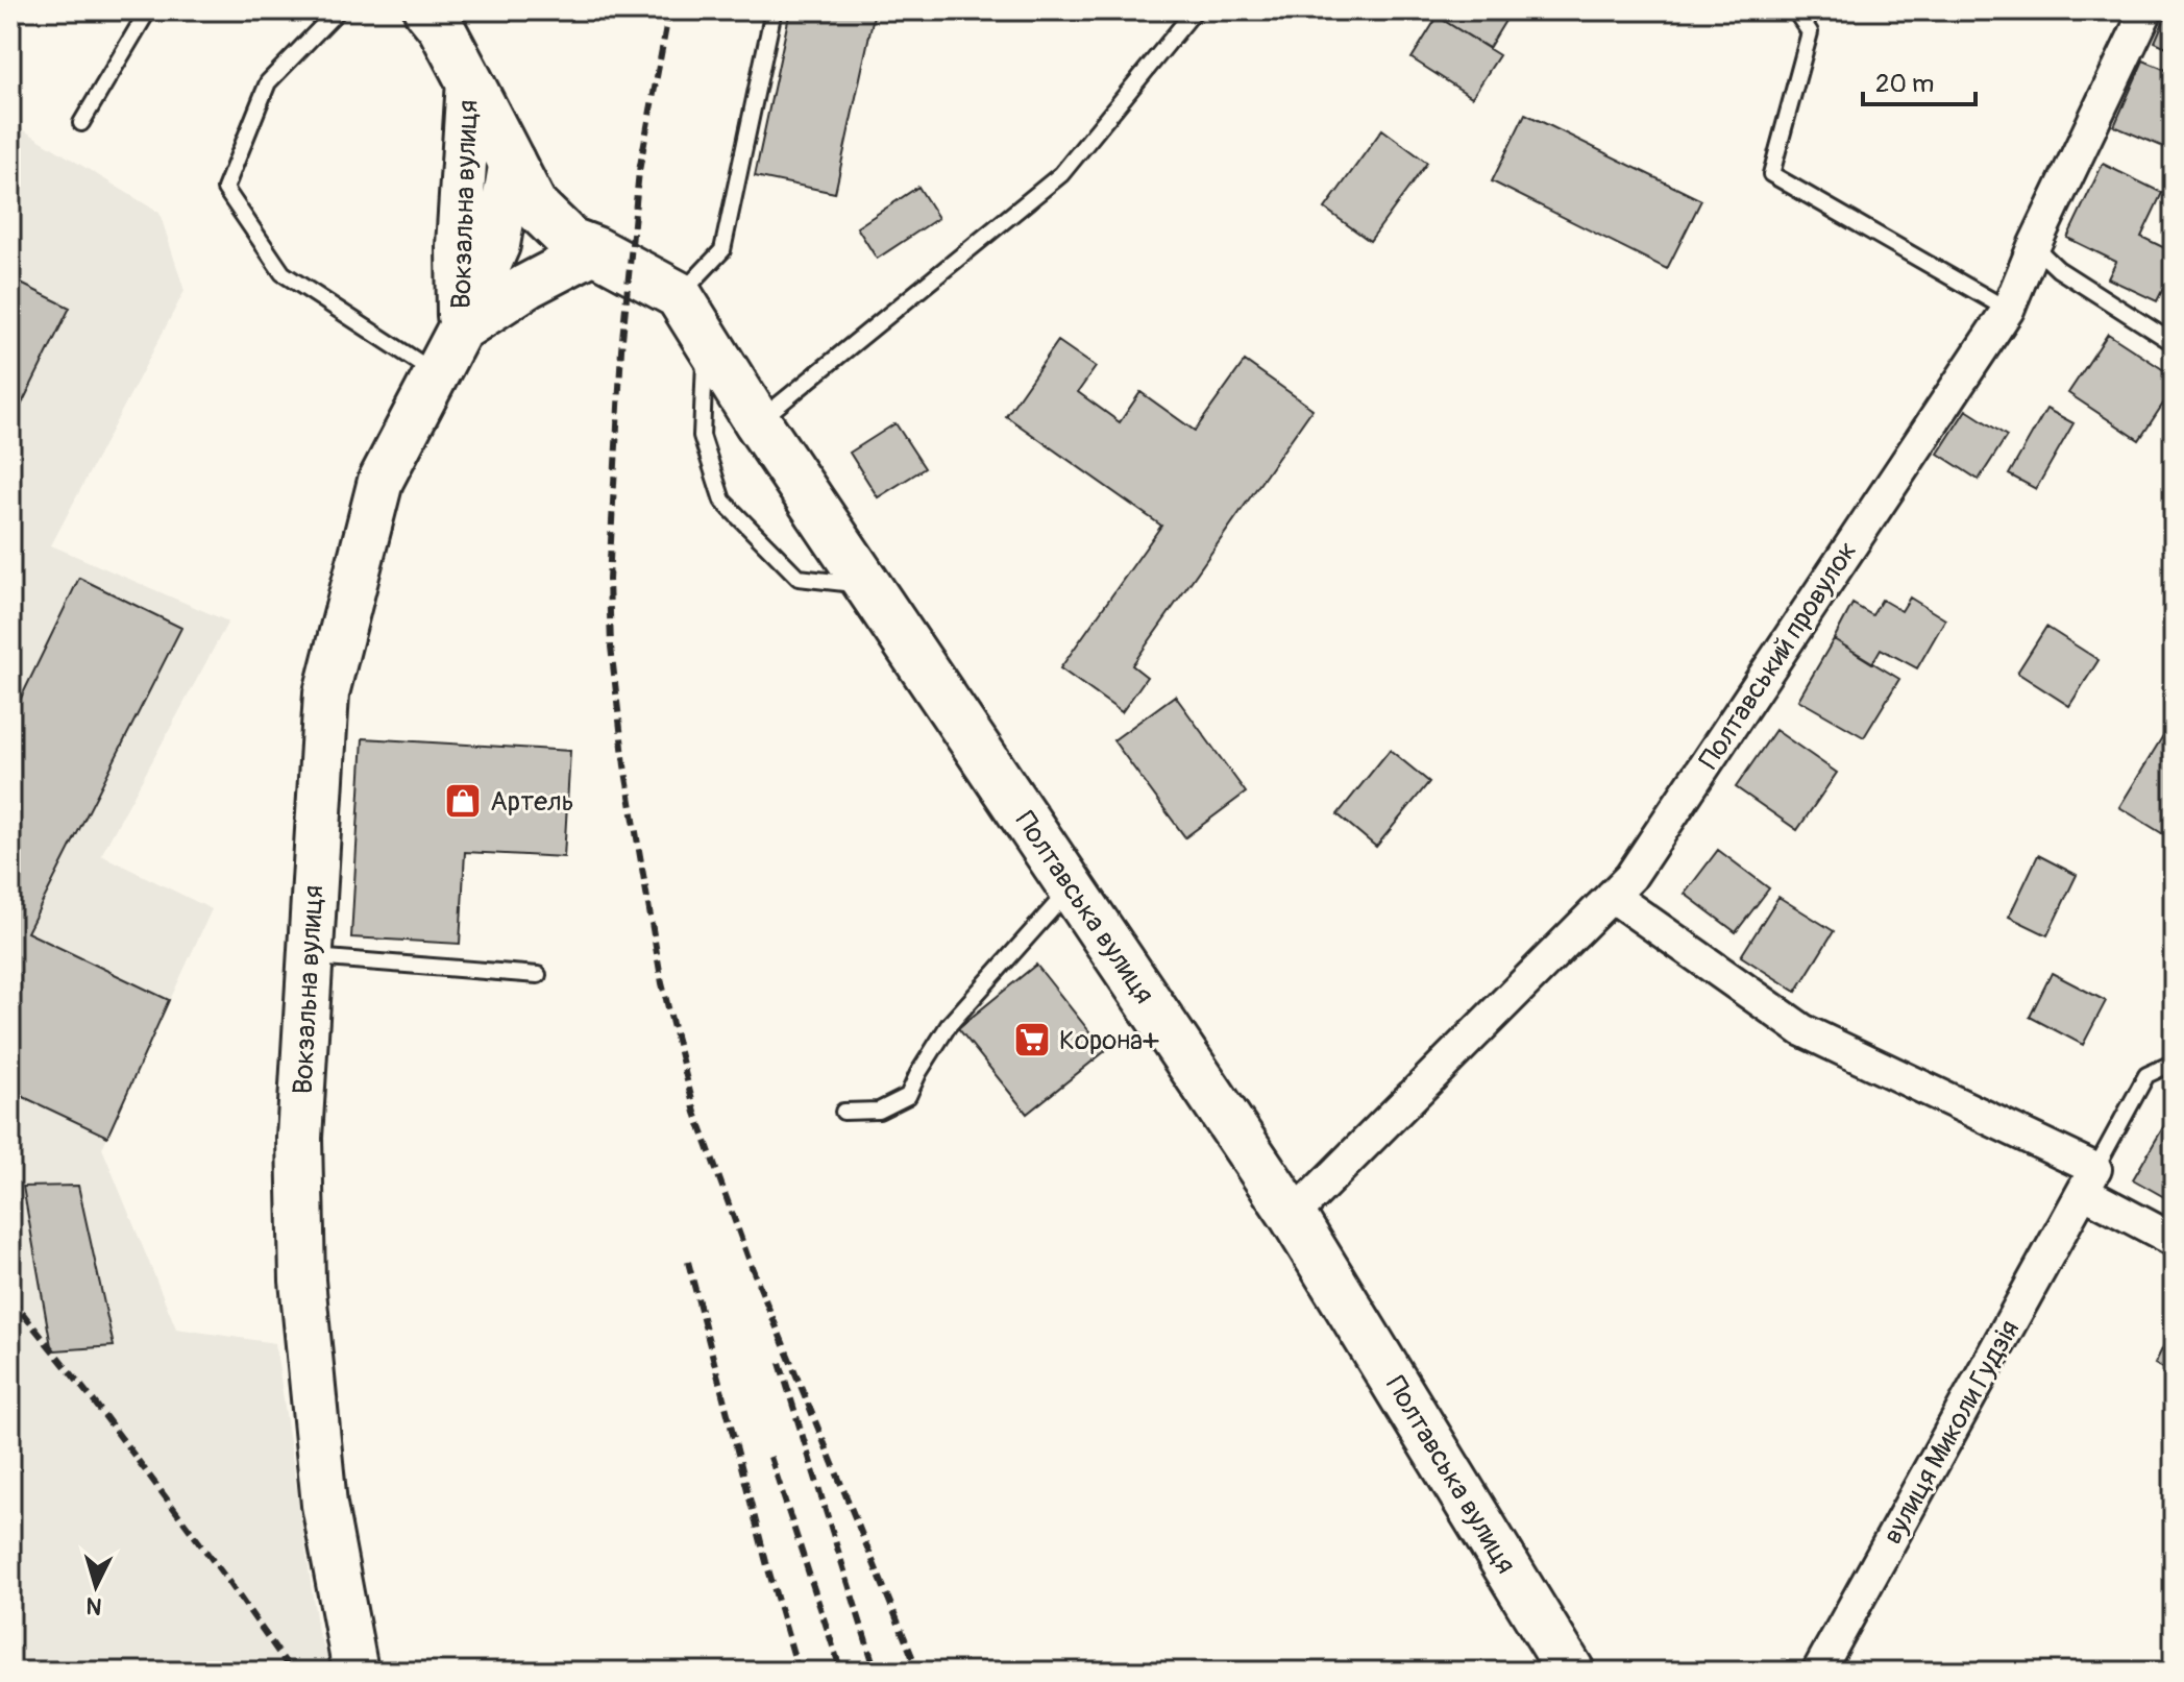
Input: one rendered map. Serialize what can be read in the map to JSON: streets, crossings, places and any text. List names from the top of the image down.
{
  "streets": {
    "highway": ["Полтавська вулиця"],
    "main road": ["Вокзальна вулиця"],
    "street": ["Полтавський провулок", "вулиця Миколи Гудзія"]
  },
  "crossings": [
    ["Вокзальна вулиця", "Полтавська вулиця"],
    ["Полтавський провулок", "Полтавська вулиця"]
  ],
  "places": {
    "shop": ["Артель"],
    "supermarket": ["Корона+"]
  },
  "scale_bar": "20 m",
  "north": "bottom"
}
